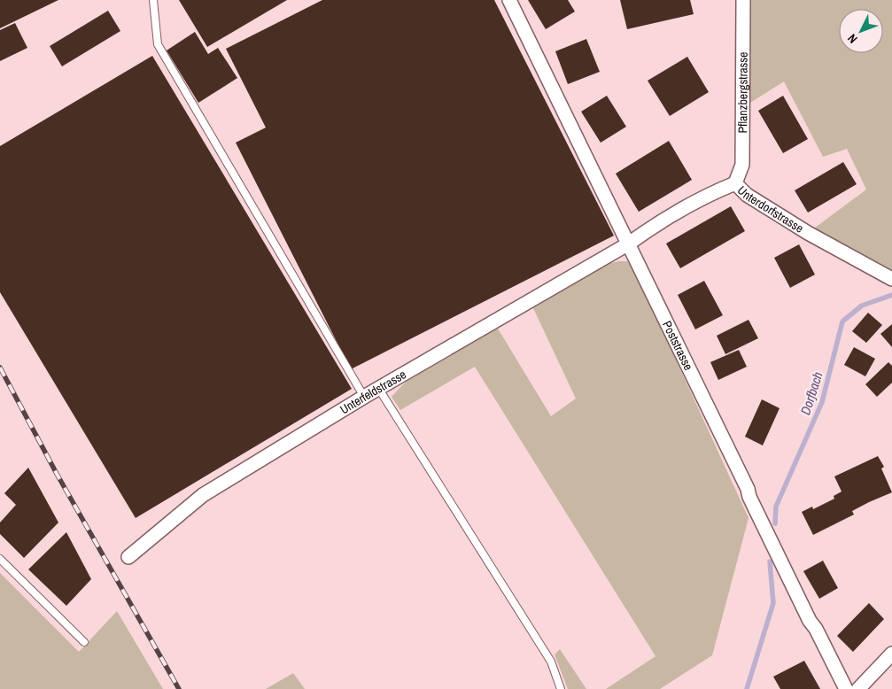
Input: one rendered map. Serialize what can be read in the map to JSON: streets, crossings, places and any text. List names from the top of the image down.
{
  "streets": {
    "street": [
      "Pflanzbergstrasse",
      "Unterdorfstrasse",
      "Poststrasse",
      "Unterfeldstrasse"
    ]
  },
  "crossings": [
    ["Pflanzbergstrasse", "Unterdorfstrasse"],
    ["Unterdorfstrasse", "Poststrasse"],
    ["Unterdorfstrasse", "Unterfeldstrasse"],
    ["Poststrasse", "Unterfeldstrasse"]
  ],
  "water": ["Dorfbach"],
  "north": "bottom left"
}
